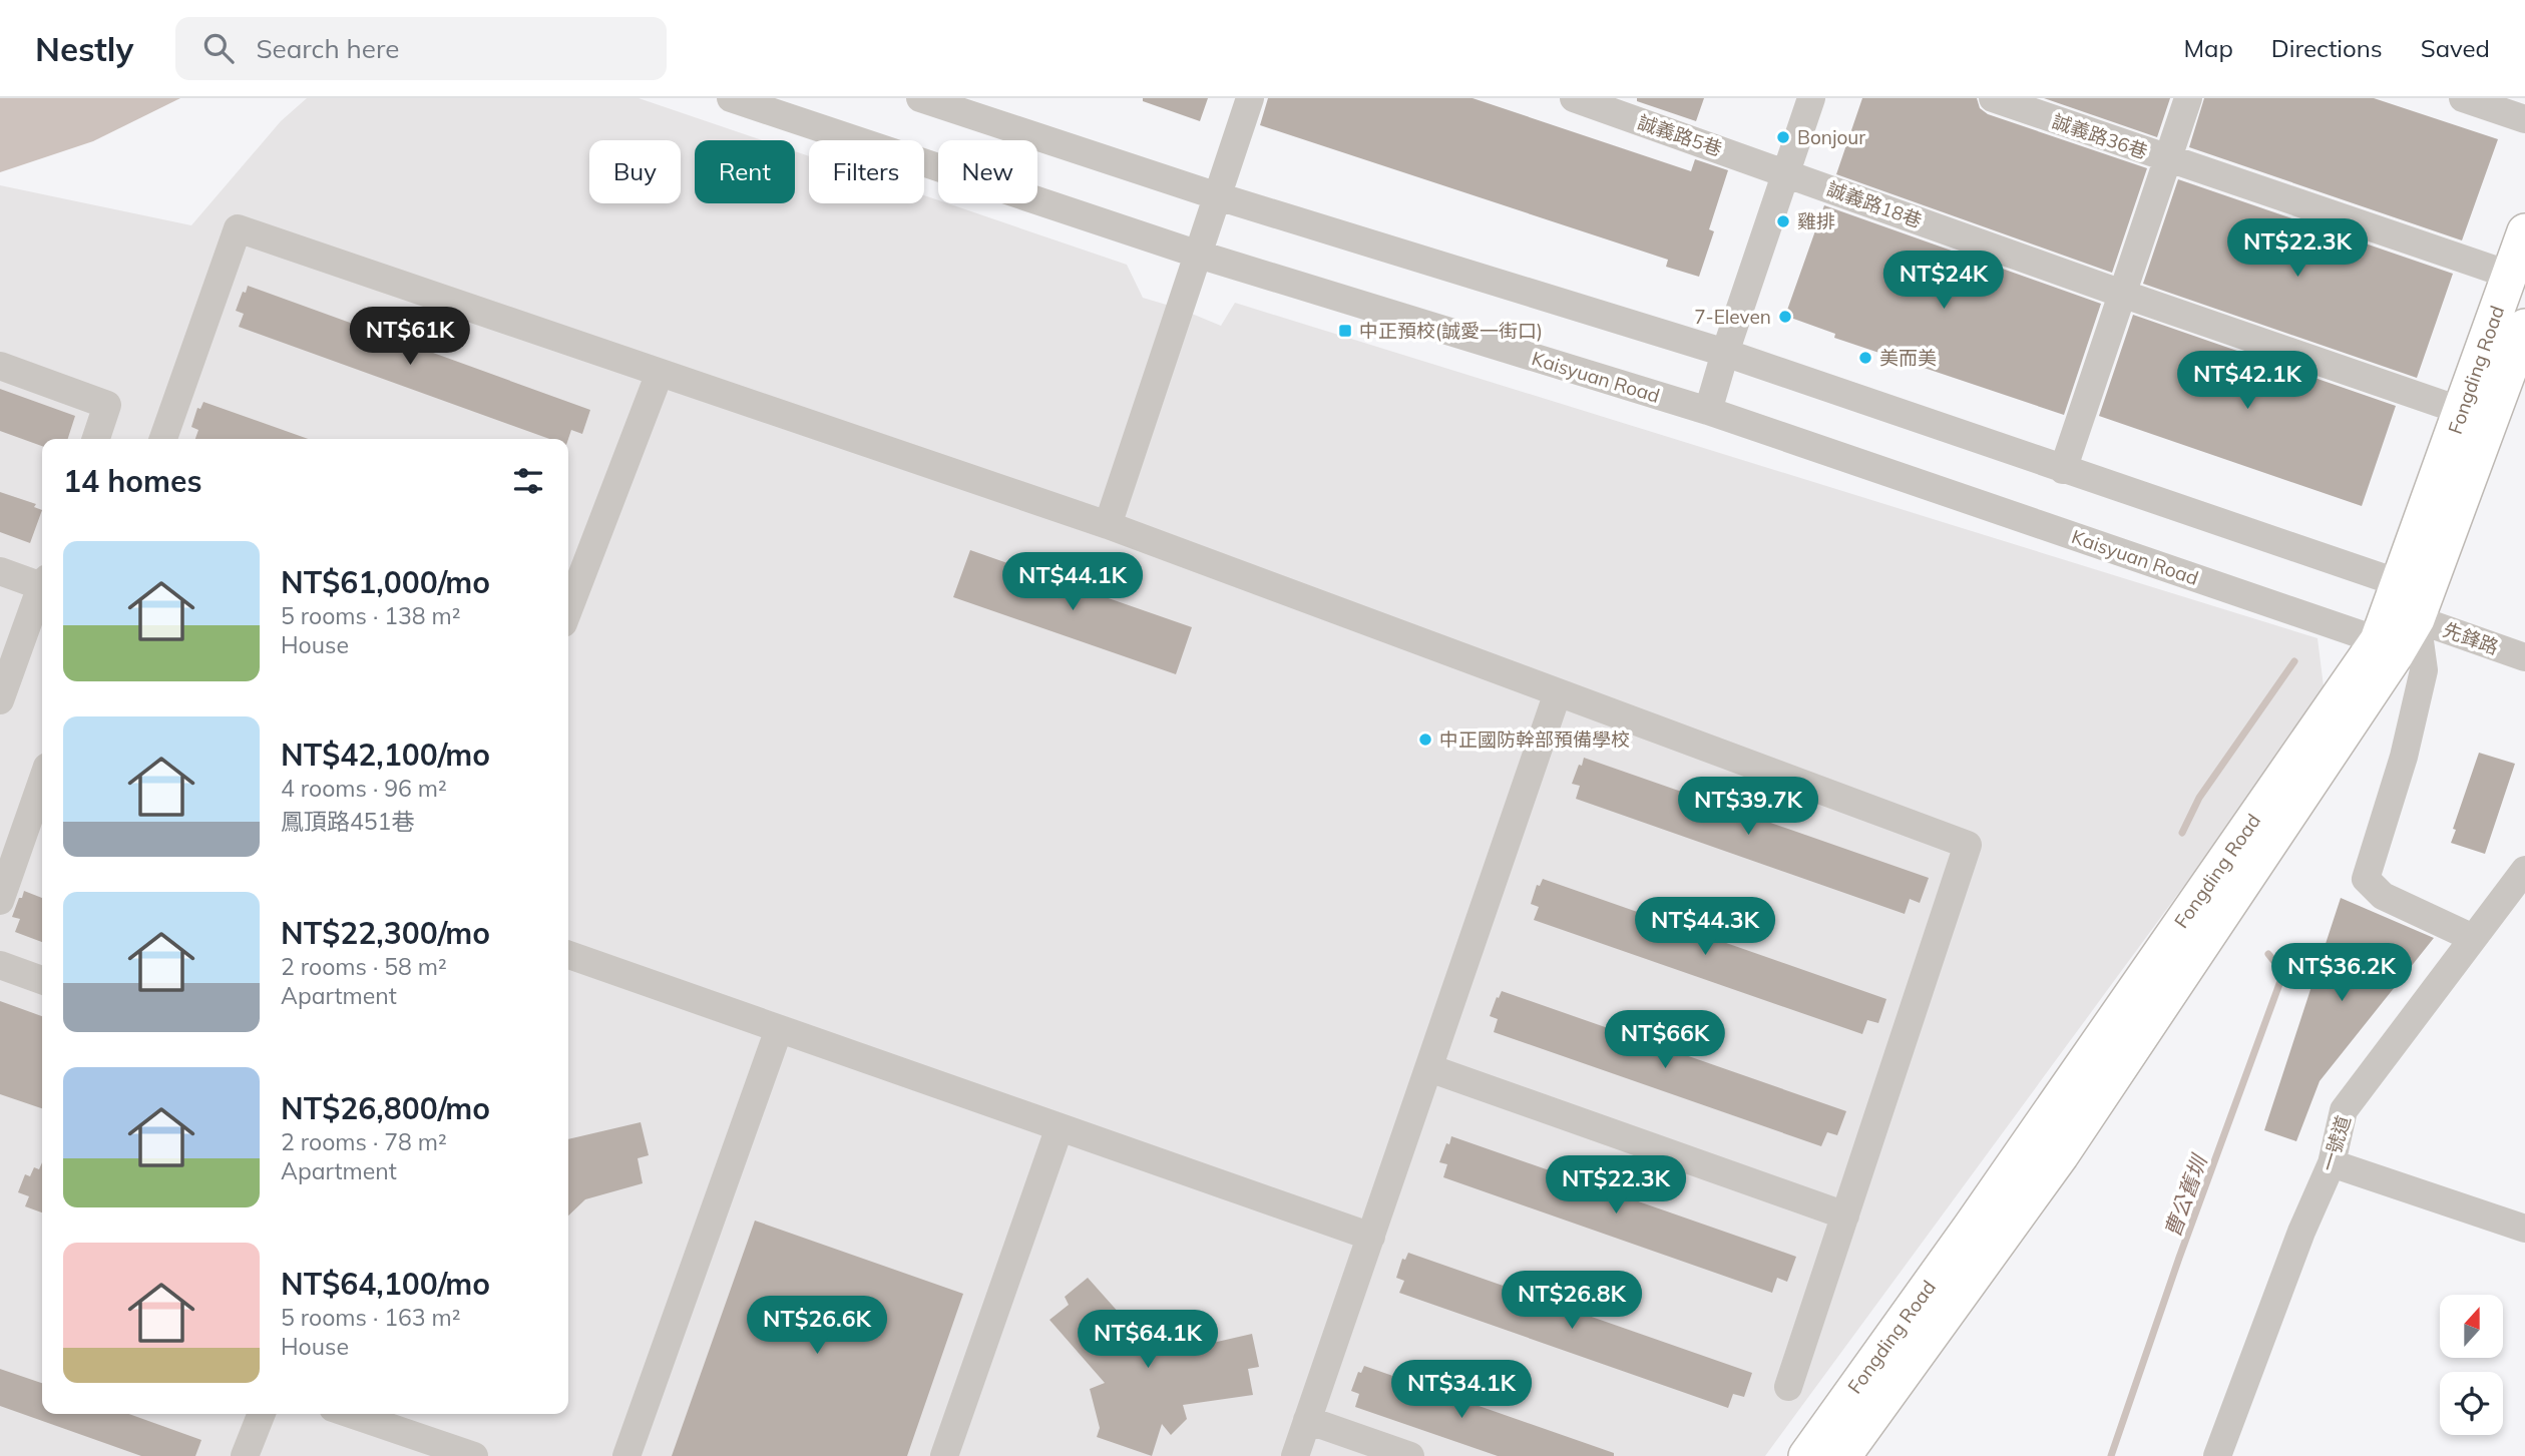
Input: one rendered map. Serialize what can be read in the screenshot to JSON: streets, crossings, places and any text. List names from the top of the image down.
{
  "streets": {
    "main road": ["Fongding Road"],
    "street": [
      "誠義路5巷",
      "誠義路36巷",
      "誠義路18巷",
      "Kaisyuan Road",
      "先鋒路",
      "一號道"
    ]
  },
  "crossings": [
    ["誠義路5巷", "誠義路18巷"],
    ["誠義路36巷", "Fongding Road"],
    ["誠義路18巷", "Fongding Road"],
    ["Fongding Road", "Kaisyuan Road"],
    ["Fongding Road", "先鋒路"]
  ],
  "water": ["曹公舊圳"],
  "places": {
    "other": [
      "Bonjour",
      "雞排",
      "7-Eleven",
      "美而美",
      "中正國防幹部預備學校"
    ],
    "transit": ["中正預校(誠愛一街口)"]
  },
  "north": "top",
  "page": {
    "header": "Nestly",
    "search": "Search here",
    "nav": ["Map", "Directions", "Saved"],
    "chip": [
      "Buy",
      "Rent",
      "Filters",
      "New"
    ],
    "price": [
      "NT$22.3K",
      "NT$24K",
      "NT$61K",
      "NT$42.1K",
      "NT$44.1K",
      "NT$39.7K",
      "NT$44.3K",
      "NT$36.2K",
      "NT$66K",
      "NT$22.3K",
      "NT$26.8K",
      "NT$26.6K",
      "NT$64.1K",
      "NT$34.1K"
    ],
    "heading": "14 homes",
    "list": [
      {
        "name": "NT$61,000/mo",
        "note": "5 rooms · 138 m² · House"
      },
      {
        "name": "NT$42,100/mo",
        "note": "4 rooms · 96 m² · 鳳頂路451巷"
      },
      {
        "name": "NT$22,300/mo",
        "note": "2 rooms · 58 m² · Apartment"
      },
      {
        "name": "NT$26,800/mo",
        "note": "2 rooms · 78 m² · Apartment"
      },
      {
        "name": "NT$64,100/mo",
        "note": "5 rooms · 163 m² · House"
      }
    ]
  }
}
